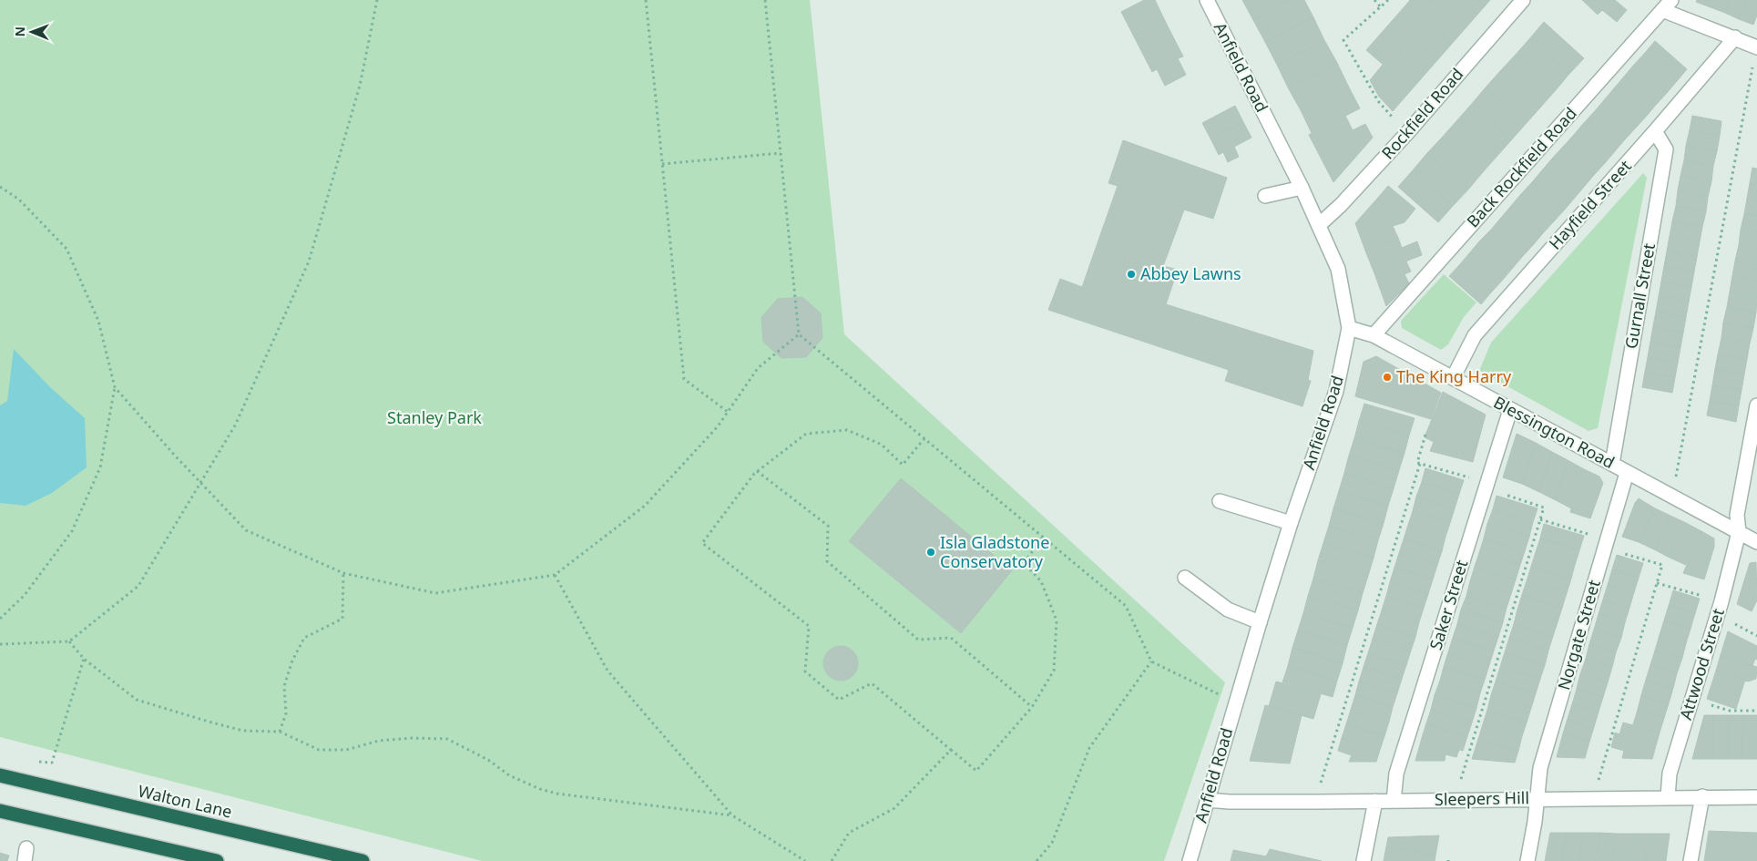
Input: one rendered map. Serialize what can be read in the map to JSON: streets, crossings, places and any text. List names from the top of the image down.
{
  "streets": {
    "highway": ["Walton Lane"],
    "street": [
      "Anfield Road",
      "Rockfield Road",
      "Back Rockfield Road",
      "Hayfield Street",
      "Gurnall Street",
      "Blessington Road",
      "Saker Street",
      "Norgate Street",
      "Attwood Street",
      "Sleepers Hill"
    ]
  },
  "crossings": [
    ["Anfield Road", "Rockfield Road"],
    ["Anfield Road", "Blessington Road"],
    ["Anfield Road", "Sleepers Hill"],
    ["Back Rockfield Road", "Blessington Road"],
    ["Hayfield Street", "Gurnall Street"],
    ["Hayfield Street", "Blessington Road"],
    ["Gurnall Street", "Blessington Road"],
    ["Blessington Road", "Saker Street"],
    ["Blessington Road", "Norgate Street"],
    ["Blessington Road", "Attwood Street"],
    ["Saker Street", "Sleepers Hill"],
    ["Norgate Street", "Sleepers Hill"],
    ["Attwood Street", "Sleepers Hill"]
  ],
  "parks": ["Stanley Park"],
  "places": ["Abbey Lawns", "The King Harry", "Isla Gladstone Conservatory"],
  "north": "left"
}
